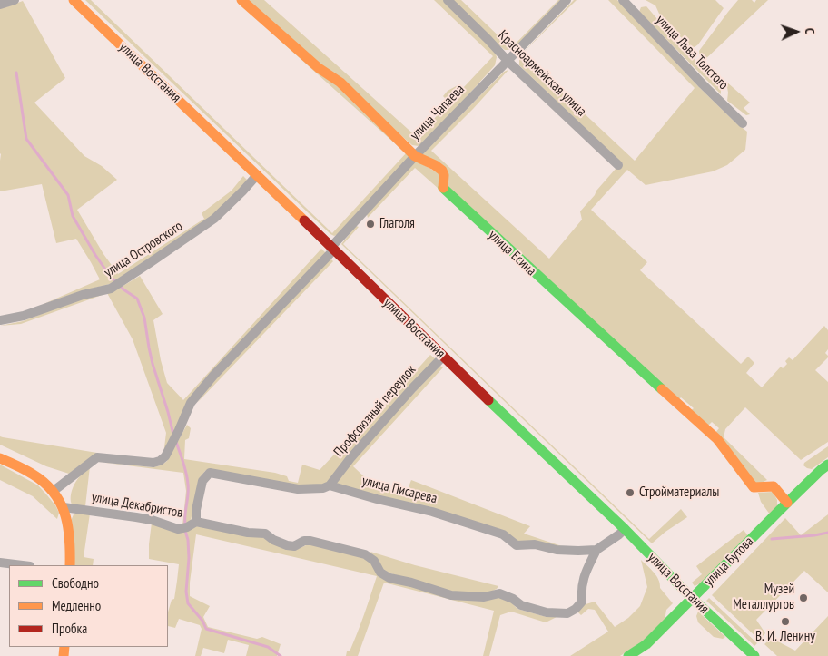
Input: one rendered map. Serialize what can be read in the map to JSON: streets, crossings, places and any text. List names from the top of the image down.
{
  "streets": {
    "street": [
      "улица Льва Толстого",
      "улица Восстания",
      "Красноармейская улица",
      "улица Чапаева",
      "улица Островского",
      "улица Есина",
      "Профсоюзный переулок",
      "улица Писарева",
      "улица Декабристов",
      "улица Бутова"
    ]
  },
  "crossings": [
    ["улица Восстания", "улица Чапаева"],
    ["улица Восстания", "улица Островского"],
    ["улица Восстания", "Профсоюзный переулок"],
    ["улица Восстания", "улица Бутова"],
    ["Красноармейская улица", "улица Чапаева"],
    ["улица Чапаева", "улица Есина"],
    ["улица Есина", "улица Бутова"],
    ["Профсоюзный переулок", "улица Писарева"],
    ["улица Писарева", "улица Декабристов"]
  ],
  "places": [
    "Глаголя",
    "Стройматериалы",
    "Музей Металлургов",
    "В. И. Ленину"
  ],
  "legend": ["Свободно", "Медленно", "Пробка"],
  "north": "right"
}
